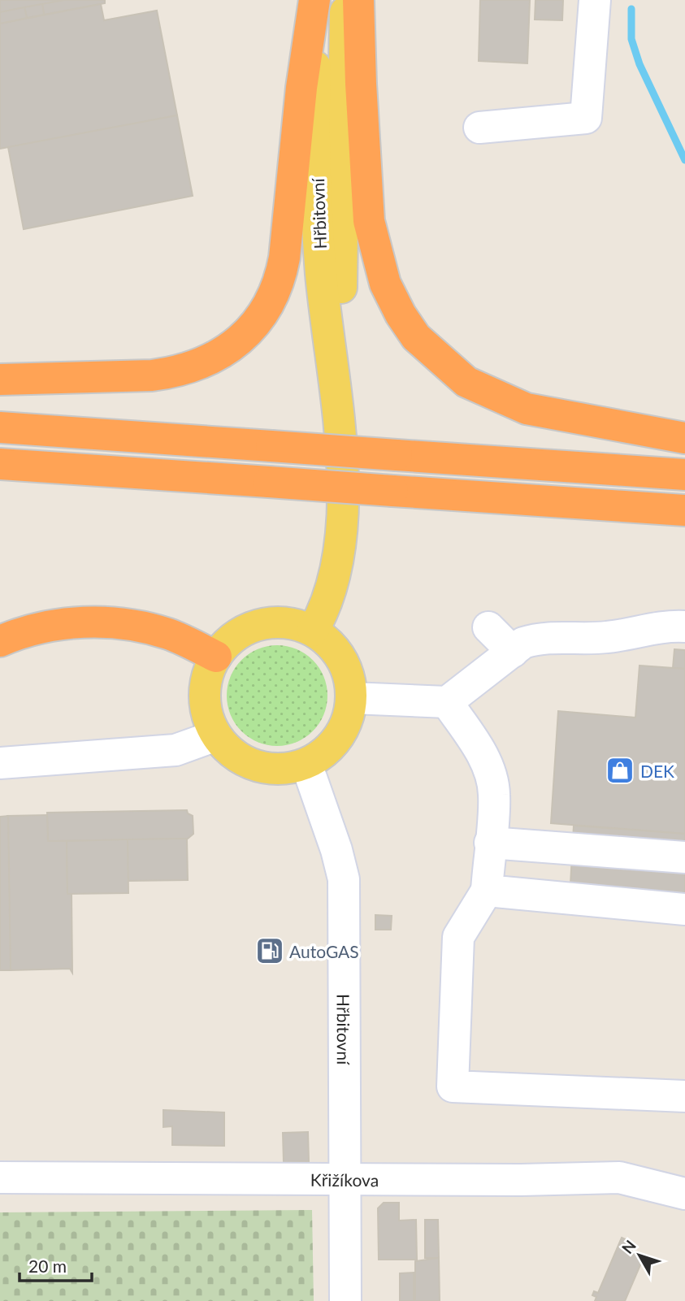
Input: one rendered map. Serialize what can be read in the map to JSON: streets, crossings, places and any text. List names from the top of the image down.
{
  "streets": {
    "main road": ["Hřbitovní"],
    "street": ["Křižíkova"]
  },
  "crossings": [
    ["Hřbitovní", "Křižíkova"]
  ],
  "places": {
    "shop": ["DEK"],
    "fuel station": ["AutoGAS"]
  },
  "scale_bar": "20 m",
  "north": "top left"
}
